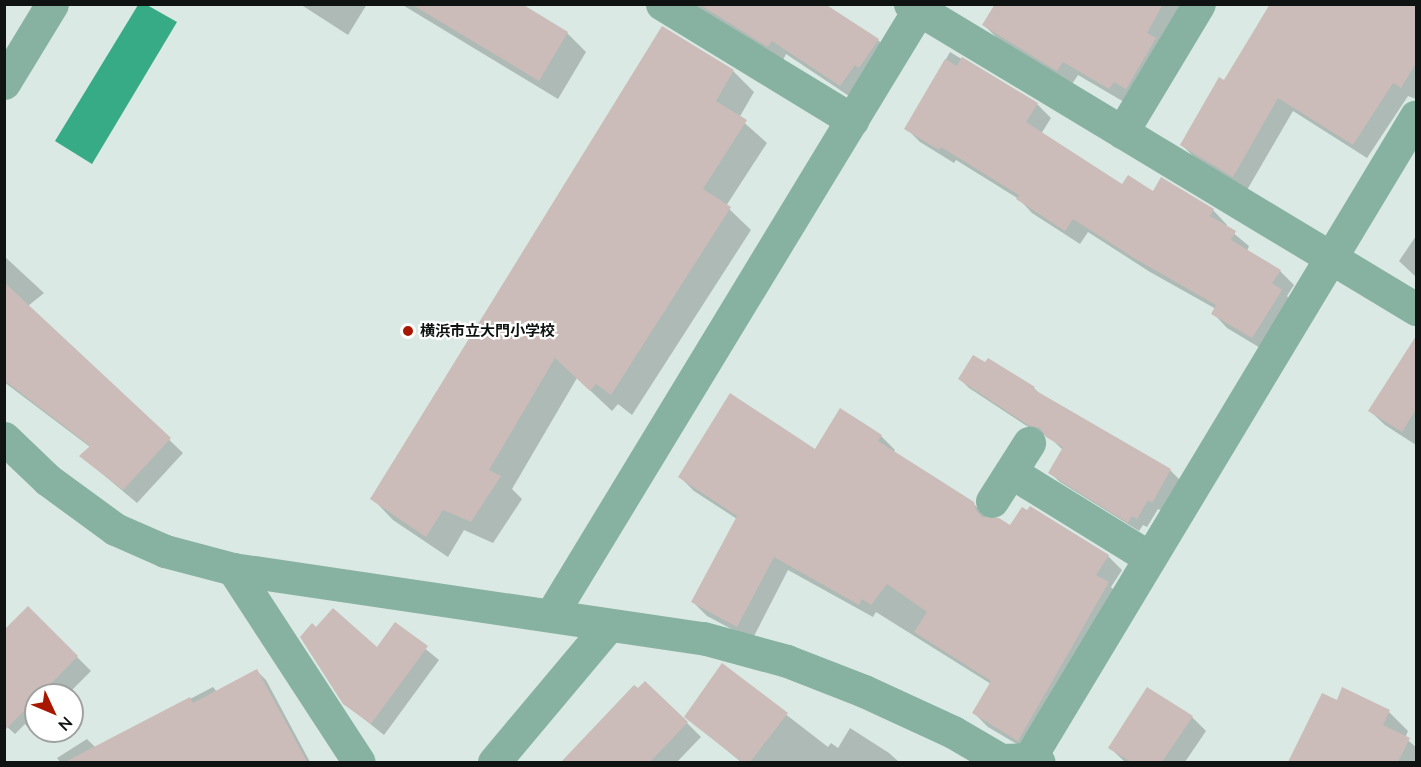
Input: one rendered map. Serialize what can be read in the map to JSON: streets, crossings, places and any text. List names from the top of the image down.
{
  "places": ["横浜市立大門小学校"],
  "north": "bottom right"
}
